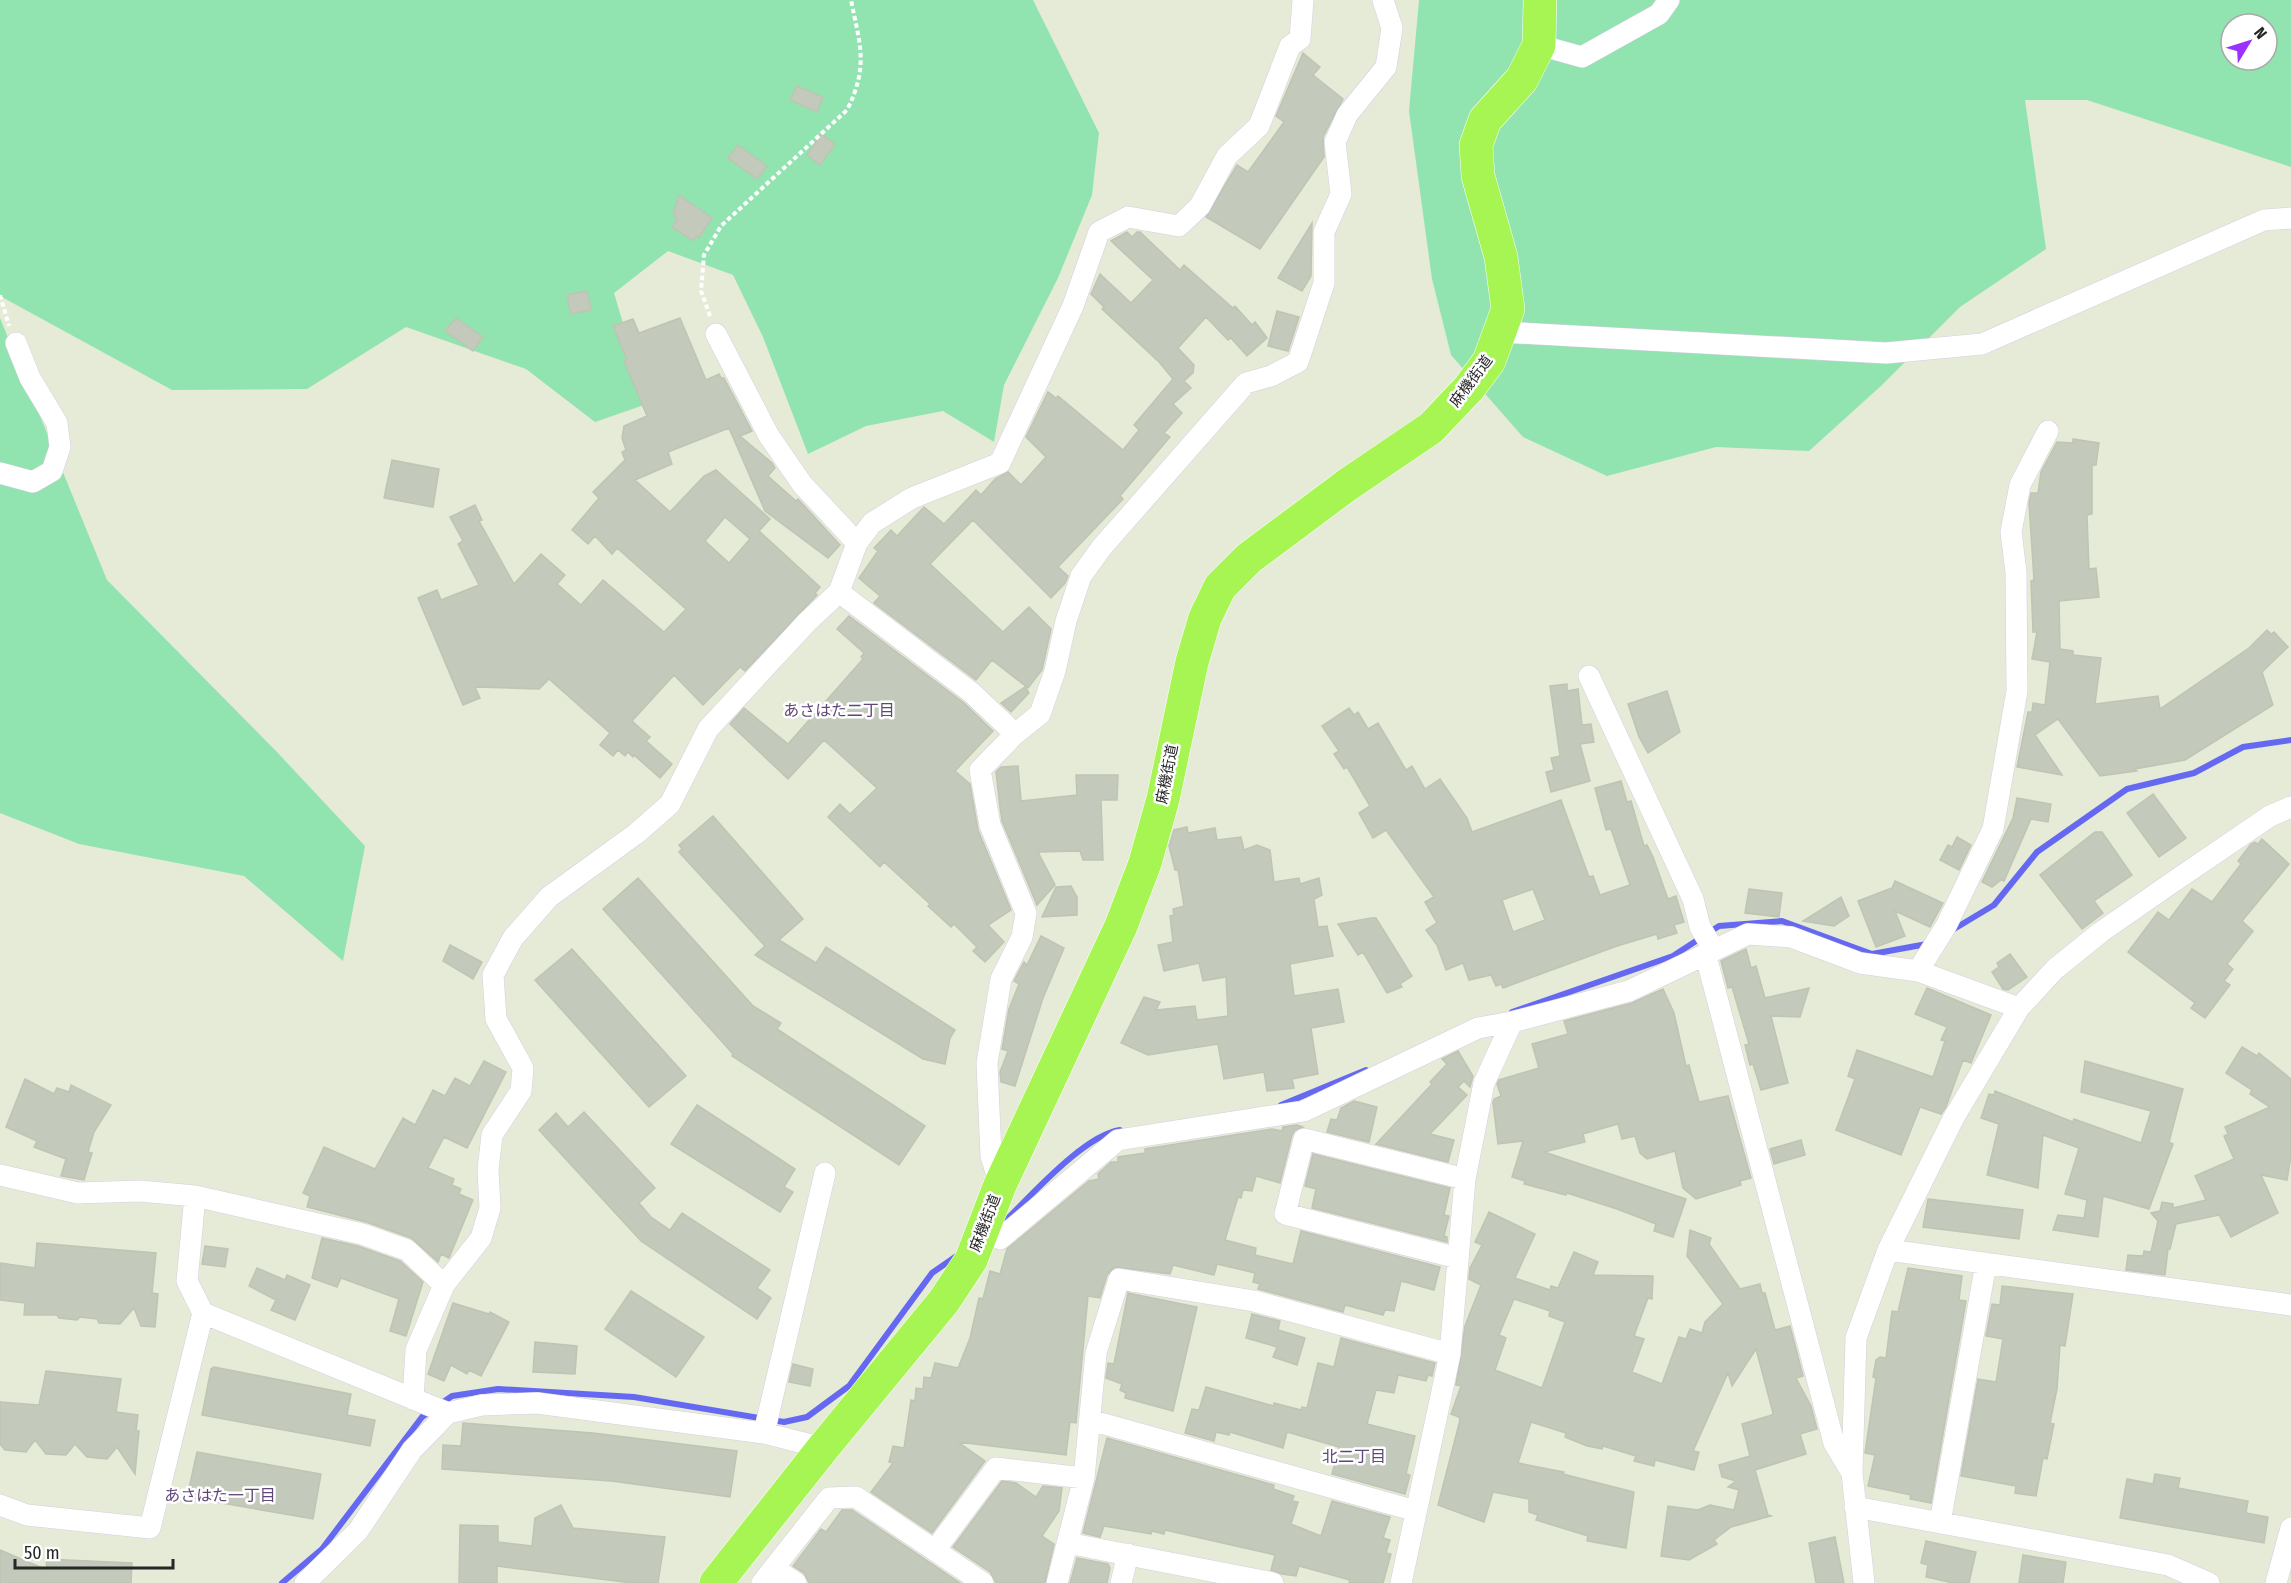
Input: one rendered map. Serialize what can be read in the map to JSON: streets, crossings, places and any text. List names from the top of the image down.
{
  "streets": {
    "main road": ["麻機街道"]
  },
  "districts": ["あさはた二丁目", "北二丁目", "あさはた一丁目"],
  "scale_bar": "50 m",
  "north": "top right"
}
